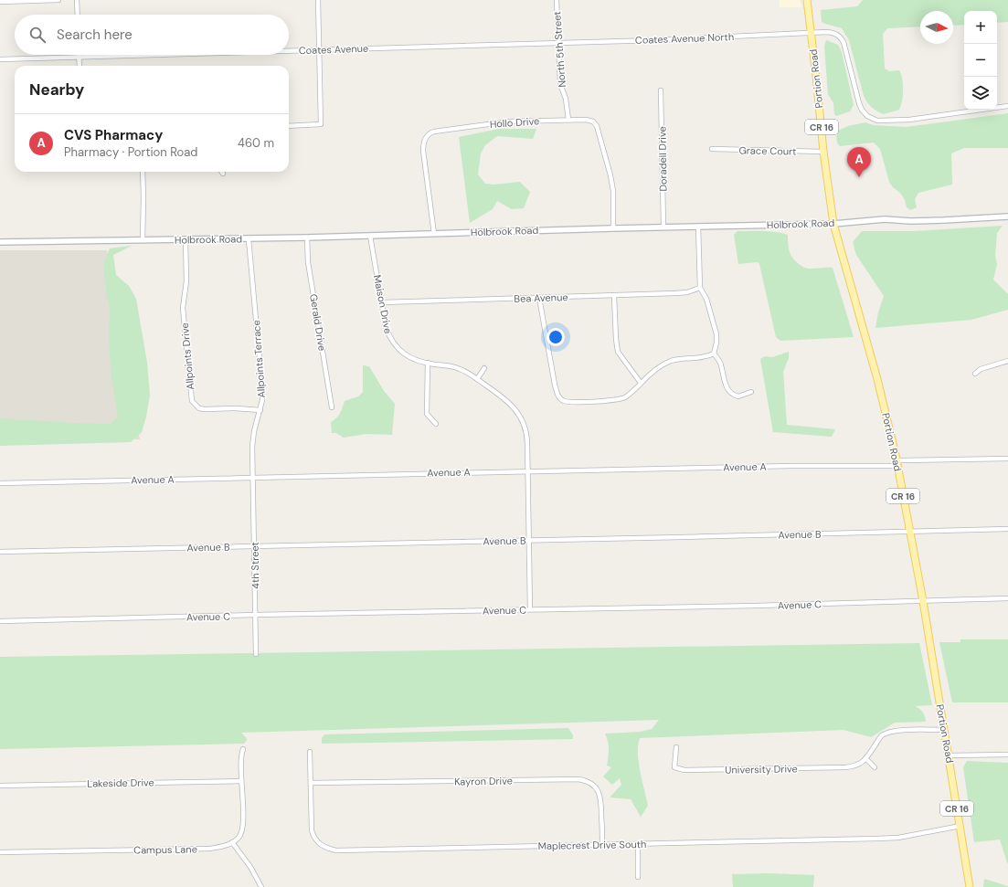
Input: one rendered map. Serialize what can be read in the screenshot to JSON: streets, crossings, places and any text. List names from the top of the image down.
{
  "streets": {
    "main road": ["Portion Road", "CR 16"],
    "street": [
      "Coates Avenue North",
      "Coates Avenue",
      "North 5th Street",
      "Hollo Drive",
      "Grace Court",
      "Doradell Drive",
      "Holbrook Road",
      "Bea Avenue",
      "Maison Drive",
      "Gerald Drive",
      "Allpoints Drive",
      "Allpoints Terrace",
      "Avenue A",
      "Avenue B",
      "4th Street",
      "Avenue C",
      "University Drive",
      "Kayron Drive",
      "Lakeside Drive",
      "Maplecrest Drive South",
      "Campus Lane"
    ]
  },
  "crossings": [
    ["Coates Avenue North", "Coates Avenue"],
    ["Coates Avenue North", "North 5th Street"],
    ["Coates Avenue North", "Portion Road"],
    ["Coates Avenue", "North 5th Street"],
    ["North 5th Street", "Hollo Drive"],
    ["Portion Road", "Grace Court"],
    ["Portion Road", "Holbrook Road"],
    ["Portion Road", "Avenue A"],
    ["Portion Road", "Avenue B"],
    ["Portion Road", "Avenue C"],
    ["Portion Road", "Maplecrest Drive South"],
    ["Hollo Drive", "Holbrook Road"],
    ["Doradell Drive", "Holbrook Road"],
    ["Holbrook Road", "Maison Drive"],
    ["Holbrook Road", "Gerald Drive"],
    ["Holbrook Road", "Allpoints Drive"],
    ["Holbrook Road", "Allpoints Terrace"],
    ["Bea Avenue", "Maison Drive"],
    ["Maison Drive", "Avenue A"],
    ["Maison Drive", "Avenue B"],
    ["Maison Drive", "Avenue C"],
    ["Allpoints Drive", "Allpoints Terrace"],
    ["Allpoints Terrace", "Avenue A"],
    ["Allpoints Terrace", "4th Street"],
    ["Avenue A", "4th Street"],
    ["Avenue B", "4th Street"],
    ["4th Street", "Avenue C"],
    ["Kayron Drive", "Maplecrest Drive South"]
  ],
  "north": "right",
  "page": {
    "map_buttons": ["+", "−"],
    "search": "Search here",
    "heading": "Nearby",
    "list": [
      {
        "mark": "A",
        "name": "CVS Pharmacy",
        "note": "Pharmacy · Portion Road",
        "value": "460 m"
      }
    ],
    "pins": "A"
  }
}
